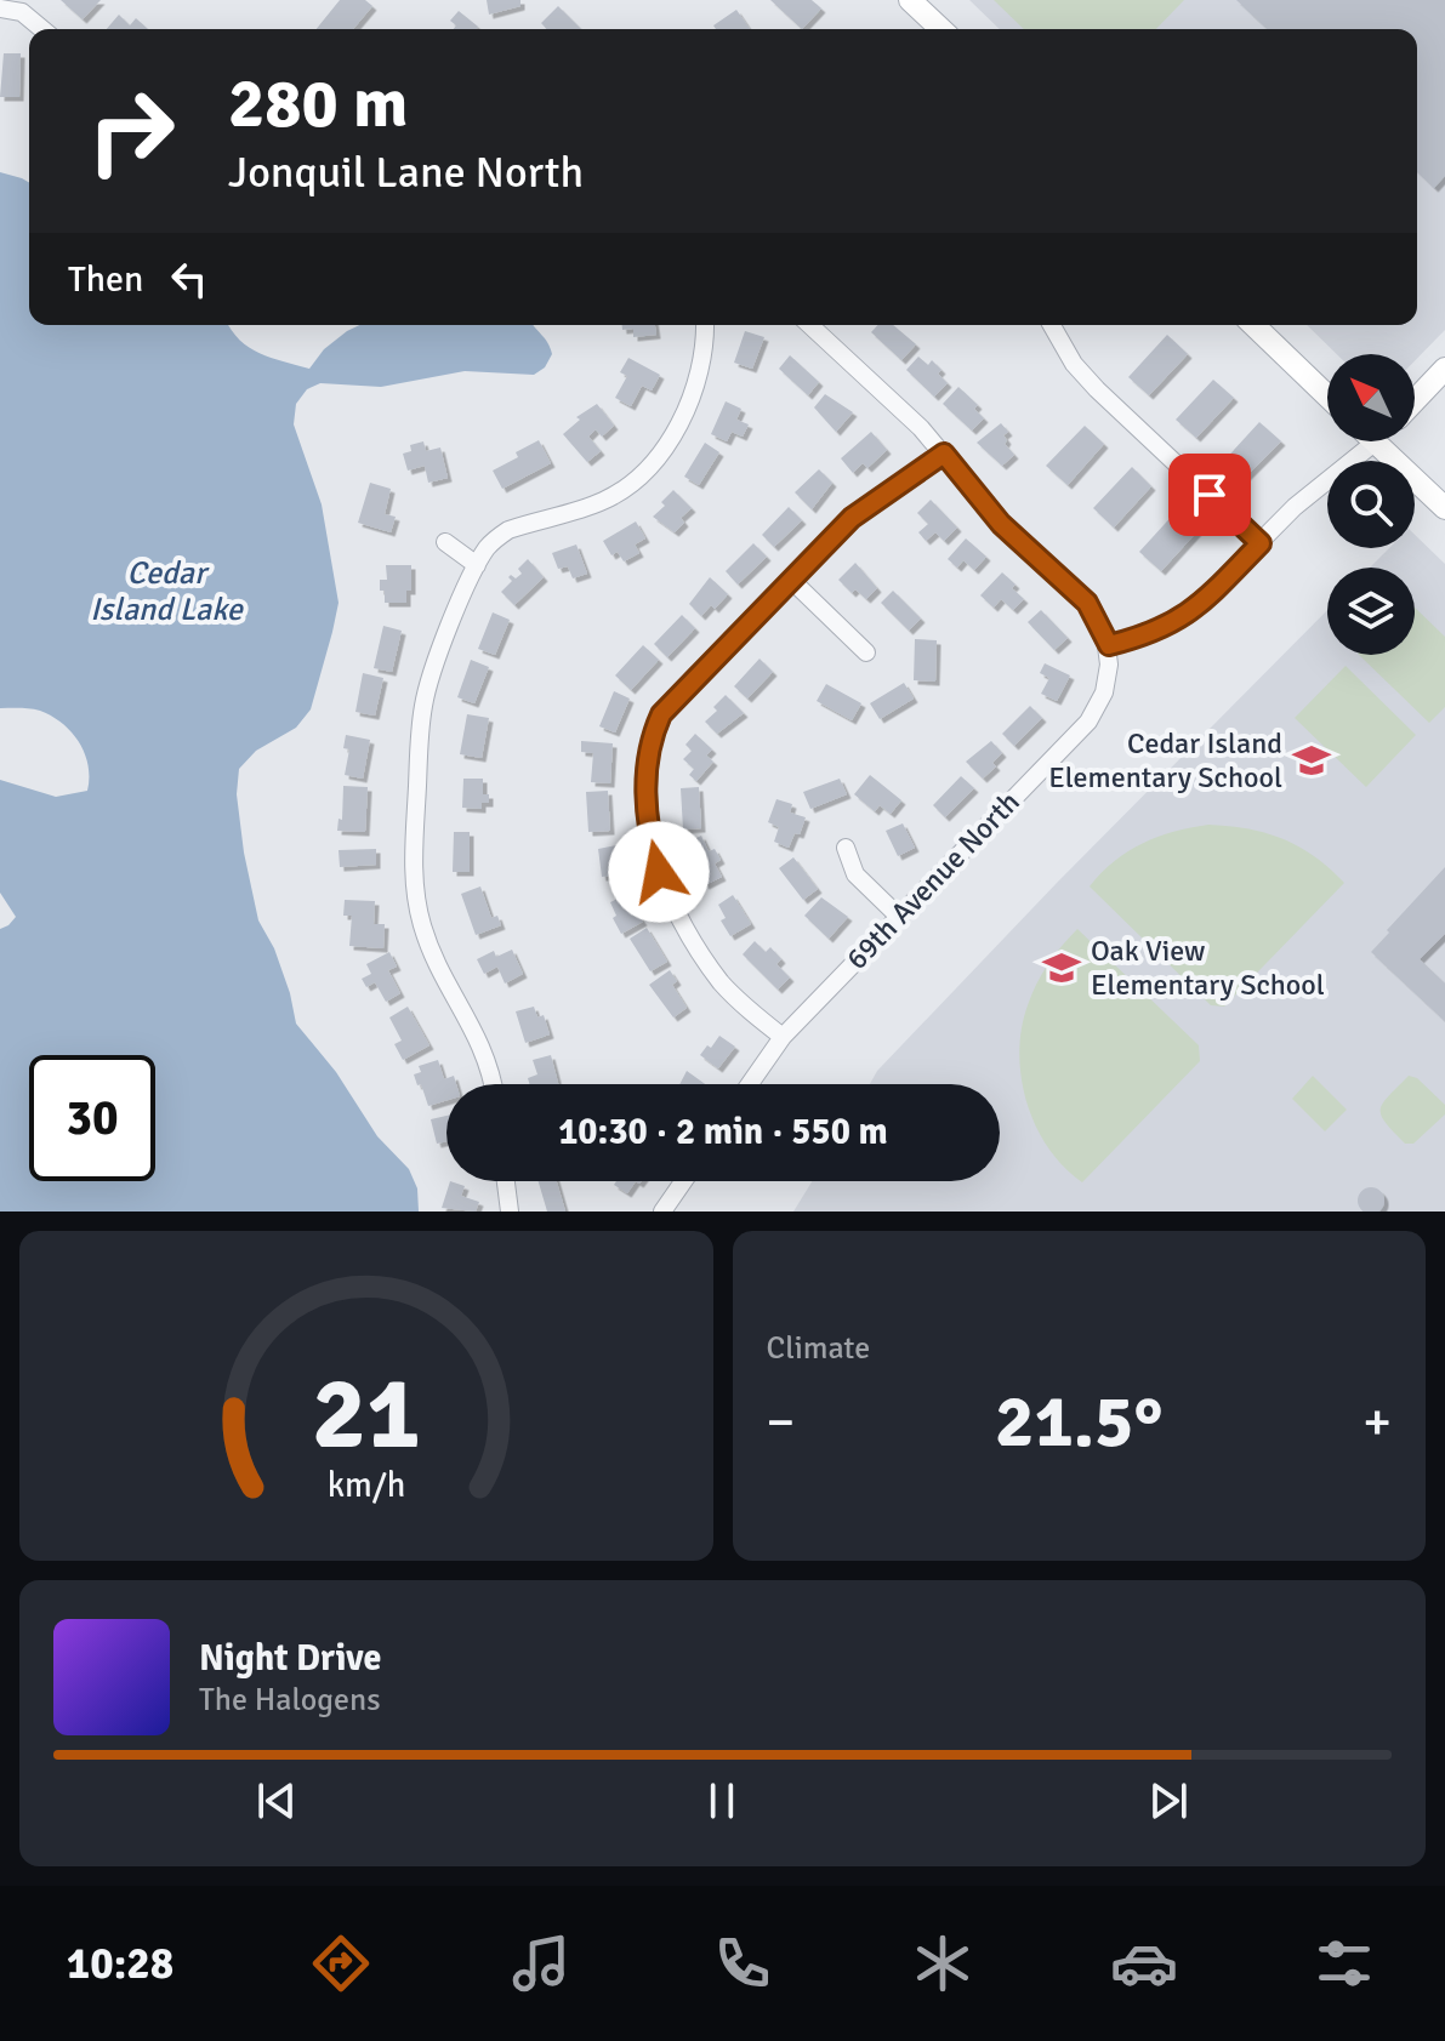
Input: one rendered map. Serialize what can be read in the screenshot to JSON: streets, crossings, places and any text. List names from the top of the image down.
{
  "streets": {
    "street": ["69th Avenue North"]
  },
  "water": ["Cedar Island Lake"],
  "places": {
    "school or university": ["Cedar Island Elementary School", "Oak View Elementary School"]
  },
  "north": "top left",
  "page": {
    "turn": ["280 m", "Jonquil Lane North"],
    "then": "Then",
    "limit": "30",
    "trip": "10:30 · 2 min · 550 m",
    "tile": "Climate",
    "heat": ["−", "21.5°", "+"],
    "song": ["Night Drive", "The Halogens"],
    "tabs": "10:28",
    "gauge": ["21", "km/h"]
  }
}
